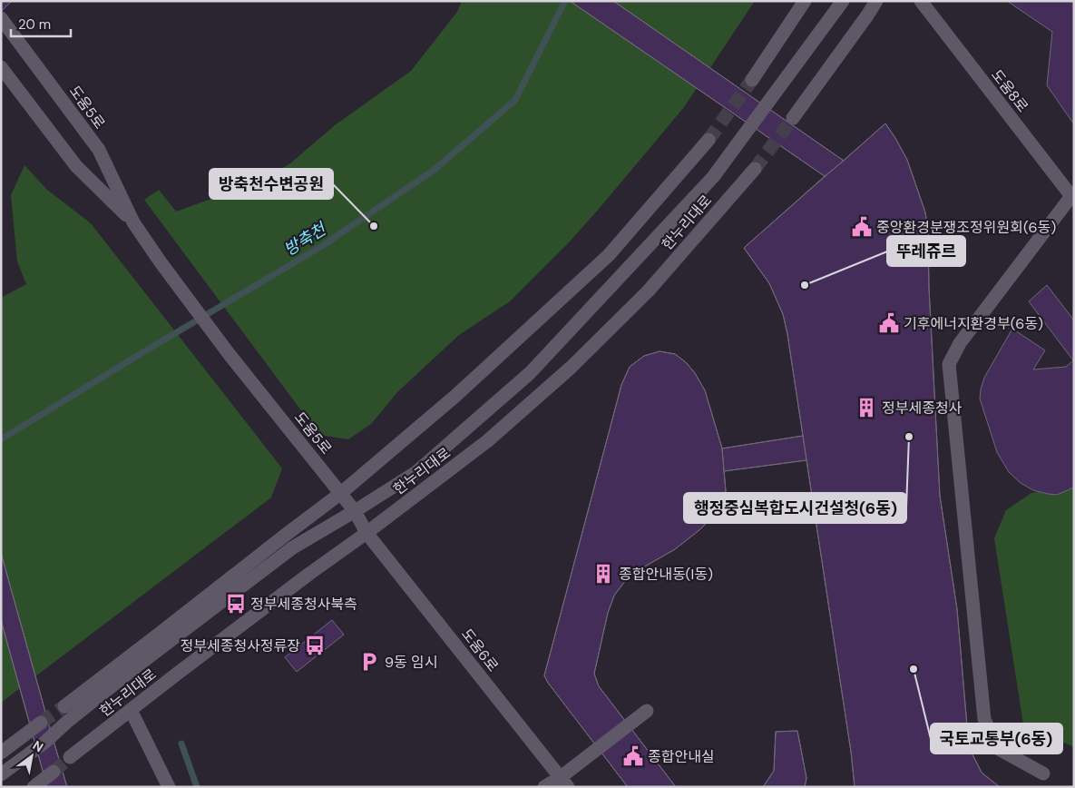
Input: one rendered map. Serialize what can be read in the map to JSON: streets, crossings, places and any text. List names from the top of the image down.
{
  "streets": {
    "street": [
      "도움8로",
      "도움5로",
      "한누리대로",
      "도움6로"
    ]
  },
  "crossings": [
    ["도움5로", "한누리대로"],
    ["도움5로", "도움6로"],
    ["한누리대로", "도움6로"]
  ],
  "water": ["방축천"],
  "places": {
    "other": [
      "방축천수변공원",
      "뚜레쥬르",
      "행정중심복합도시건설청(6동)",
      "국토교통부(6동)"
    ],
    "public building": ["중앙환경분쟁조정위원회(6동)", "기후에너지환경부(6동)", "종합안내실"],
    "building": ["정부세종청사", "종합안내동(I동)"],
    "bus stop": ["정부세종청사북측", "정부세종청사정류장"],
    "parking": ["9동 임시"]
  },
  "scale_bar": "20 m",
  "north": "top right"
}
